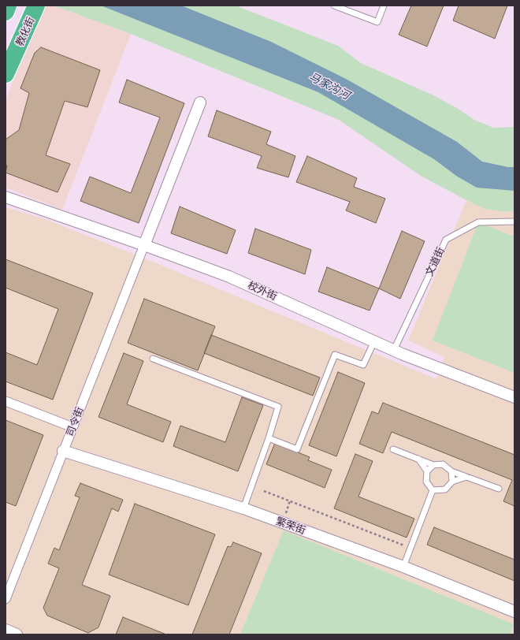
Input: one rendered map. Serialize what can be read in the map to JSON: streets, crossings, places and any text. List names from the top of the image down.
{
  "streets": {
    "highway": ["教化街"],
    "street": ["校外街", "司令街", "繁荣街"],
    "lane": ["文道街"]
  },
  "crossings": [
    ["文道街", "校外街"],
    ["校外街", "司令街"],
    ["司令街", "繁荣街"]
  ],
  "water": ["马家沟河"]
}
